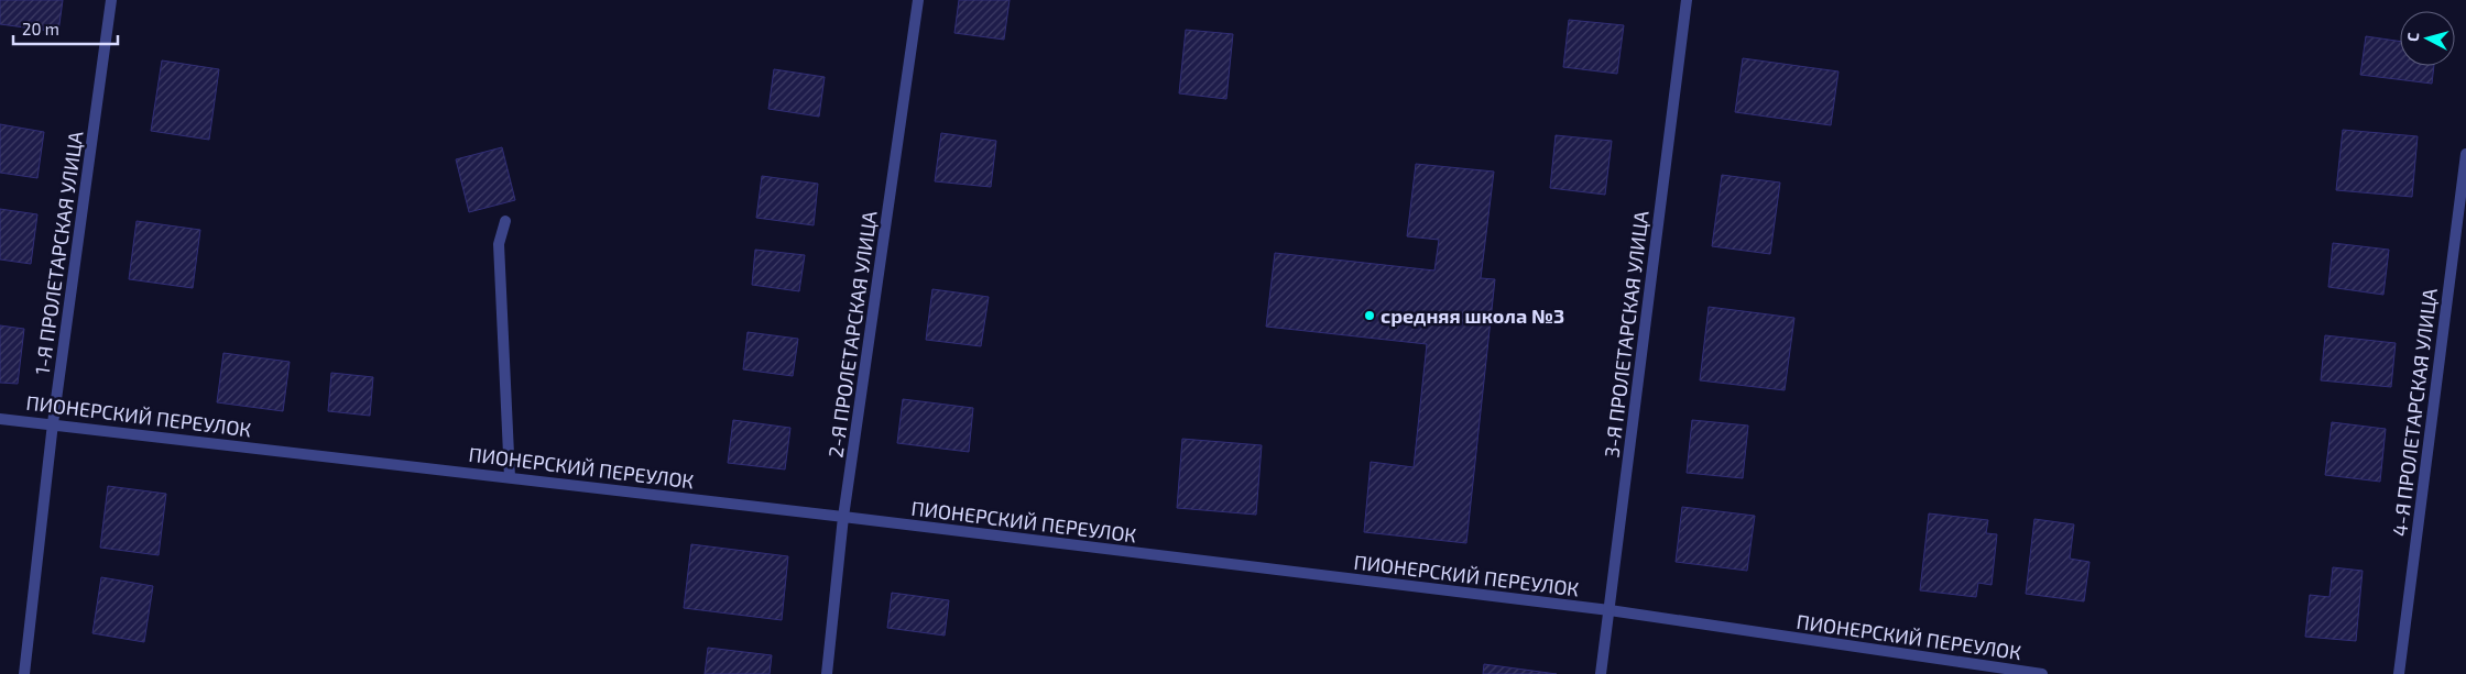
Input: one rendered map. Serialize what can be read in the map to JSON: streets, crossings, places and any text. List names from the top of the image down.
{
  "streets": {
    "street": [
      "1-Я ПРОЛЕТАРСКАЯ УЛИЦА",
      "2-Я ПРОЛЕТАРСКАЯ УЛИЦА",
      "3-Я ПРОЛЕТАРСКАЯ УЛИЦА",
      "4-Я ПРОЛЕТАРСКАЯ УЛИЦА",
      "ПИОНЕРСКИЙ ПЕРЕУЛОК"
    ]
  },
  "crossings": [
    ["1-Я ПРОЛЕТАРСКАЯ УЛИЦА", "ПИОНЕРСКИЙ ПЕРЕУЛОК"],
    ["2-Я ПРОЛЕТАРСКАЯ УЛИЦА", "ПИОНЕРСКИЙ ПЕРЕУЛОК"],
    ["3-Я ПРОЛЕТАРСКАЯ УЛИЦА", "ПИОНЕРСКИЙ ПЕРЕУЛОК"]
  ],
  "places": ["средняя школа №3"],
  "scale_bar": "20 m",
  "north": "left"
}
